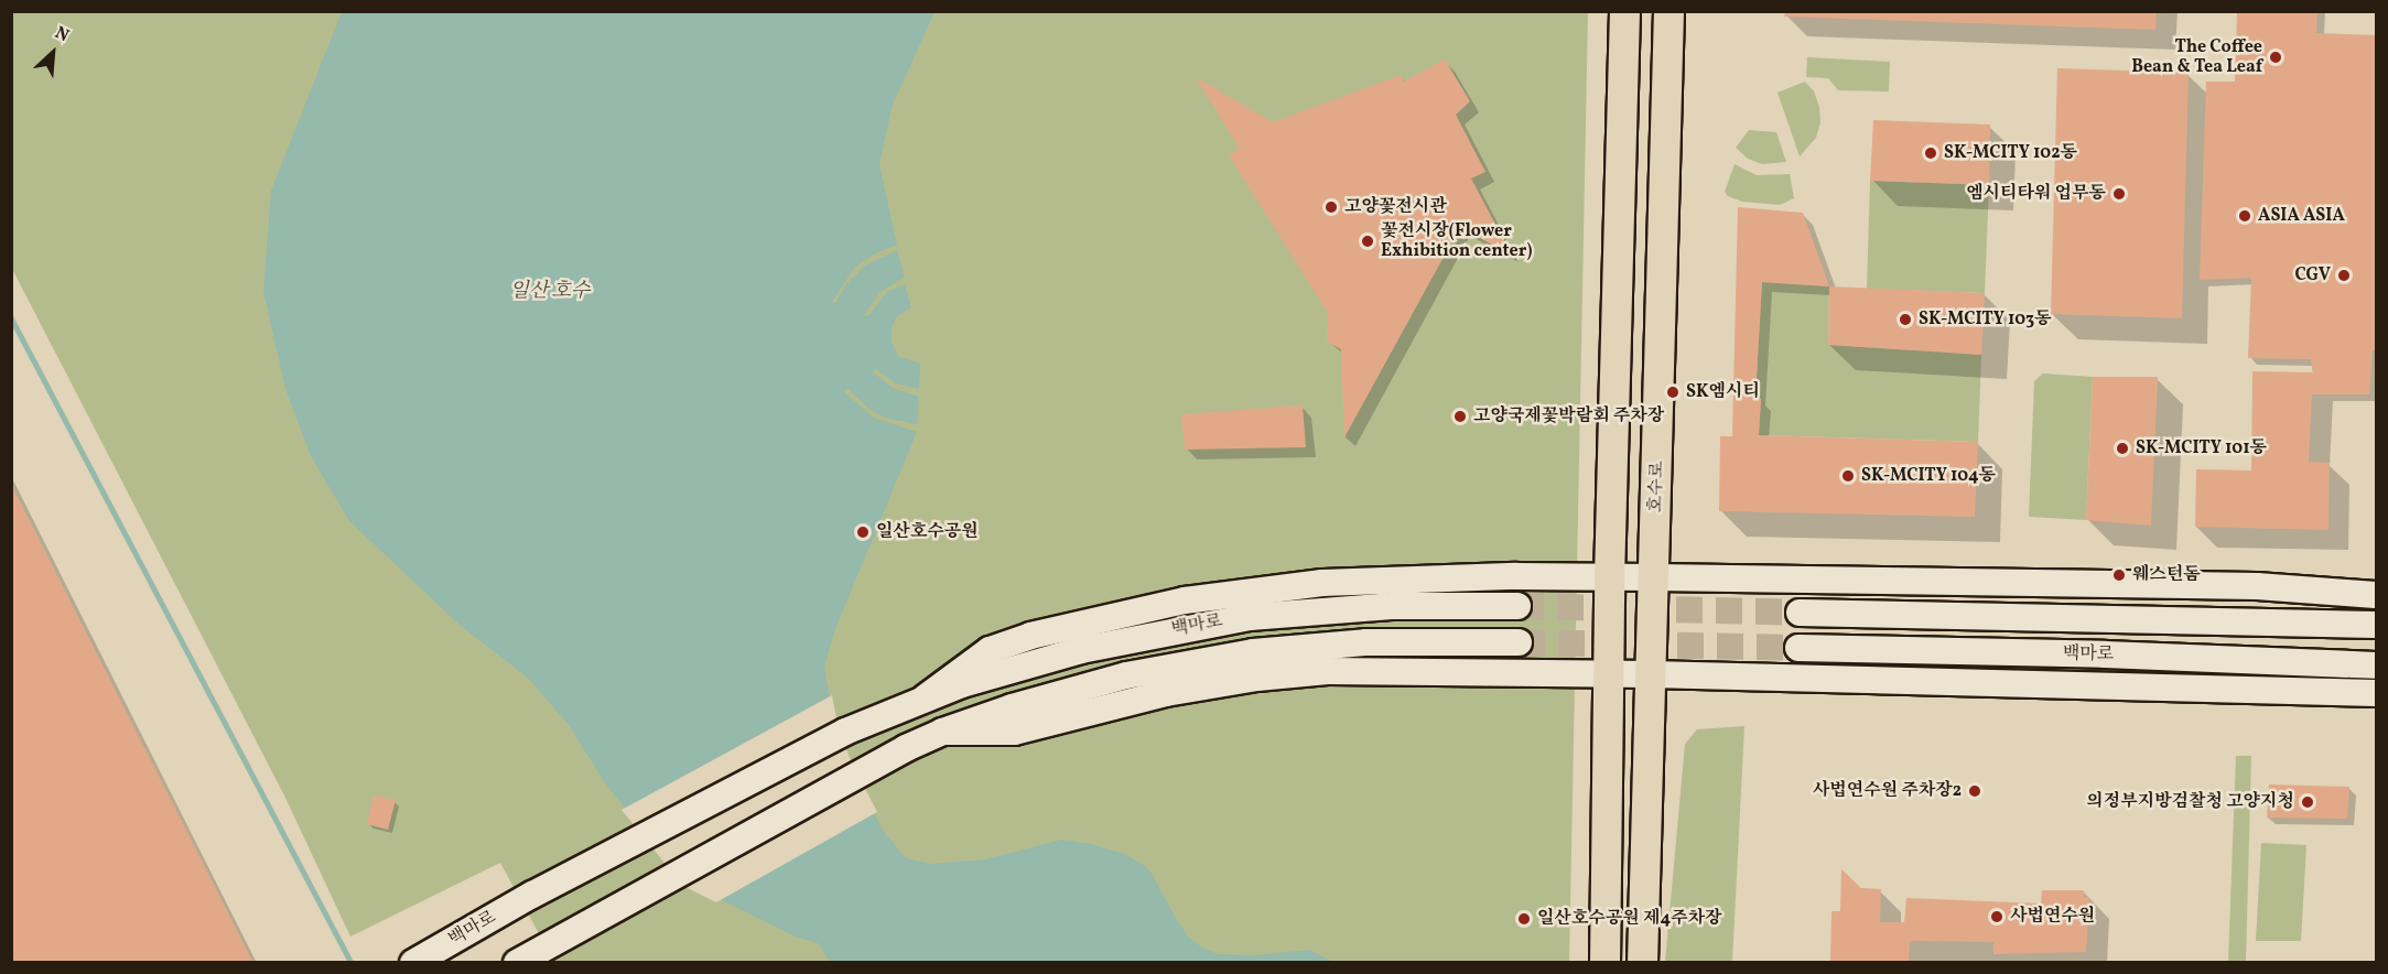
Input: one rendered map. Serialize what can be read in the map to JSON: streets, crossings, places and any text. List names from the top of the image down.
{
  "streets": {
    "main road": ["호수로", "백마로"]
  },
  "water": ["일산 호수"],
  "places": [
    "The Coffee Bean & Tea Leaf",
    "SK-MCITY 102동",
    "엠시티타워 업무동",
    "고양꽃전시관",
    "ASIA ASIA",
    "꽃전시장(Flower Exhibition center)",
    "CGV",
    "SK-MCITY 103동",
    "SK엠시티",
    "고양국제꽃박람회 주차장",
    "SK-MCITY 101동",
    "SK-MCITY 104동",
    "일산호수공원",
    "웨스턴돔",
    "사법연수원 주차장2",
    "의정부지방검찰청 고양지청",
    "사법연수원",
    "일산호수공원 제4주차장"
  ],
  "north": "top right"
}
